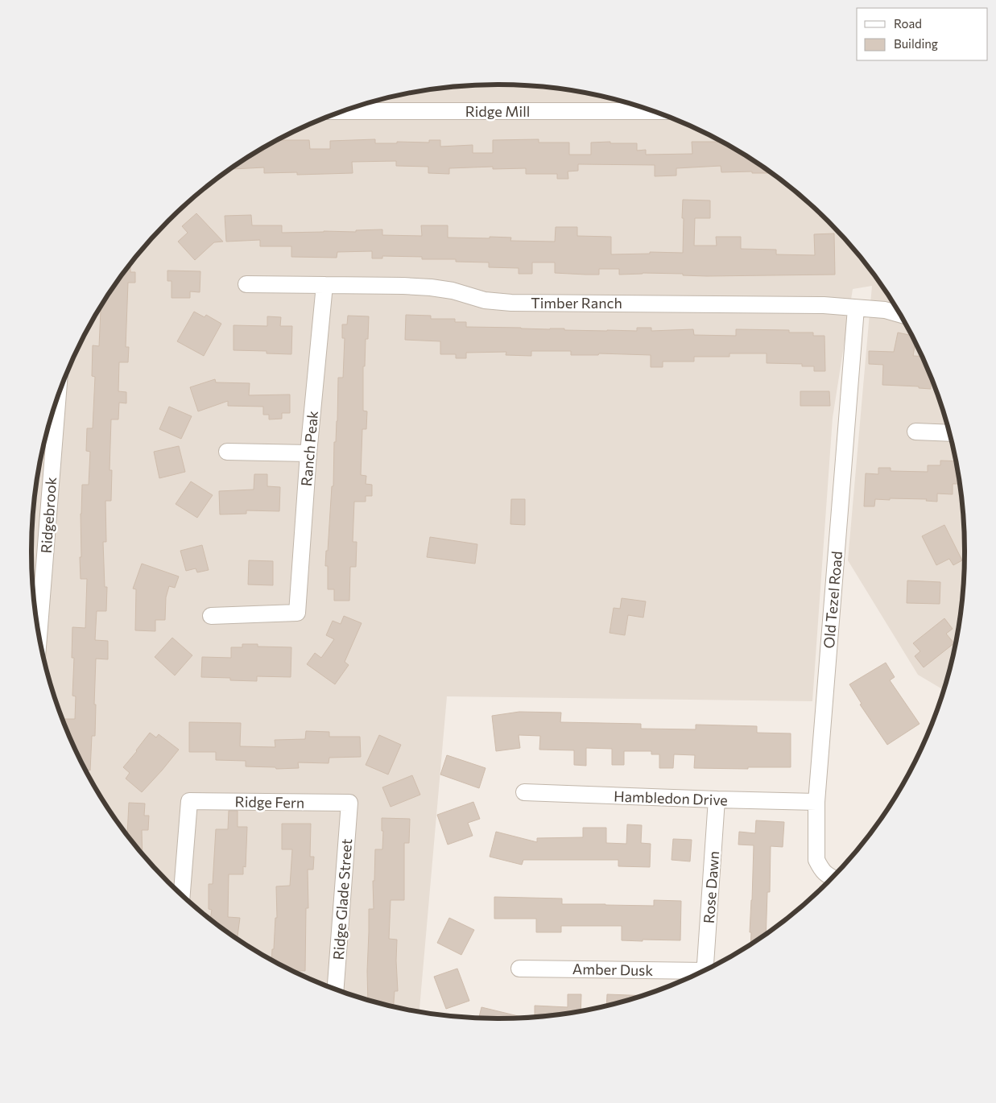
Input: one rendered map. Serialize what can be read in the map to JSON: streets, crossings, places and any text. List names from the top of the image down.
{
  "streets": {
    "street": [
      "Ridge Mill",
      "Timber Ranch",
      "Ranch Peak",
      "Ridgebrook",
      "Old Tezel Road",
      "Hambledon Drive",
      "Ridge Fern",
      "Rose Dawn",
      "Ridge Glade Street",
      "Amber Dusk"
    ]
  },
  "crossings": [
    ["Timber Ranch", "Ranch Peak"],
    ["Timber Ranch", "Old Tezel Road"],
    ["Old Tezel Road", "Hambledon Drive"],
    ["Hambledon Drive", "Rose Dawn"],
    ["Ridge Fern", "Ridge Glade Street"]
  ],
  "legend": ["Road", "Building"]
}
